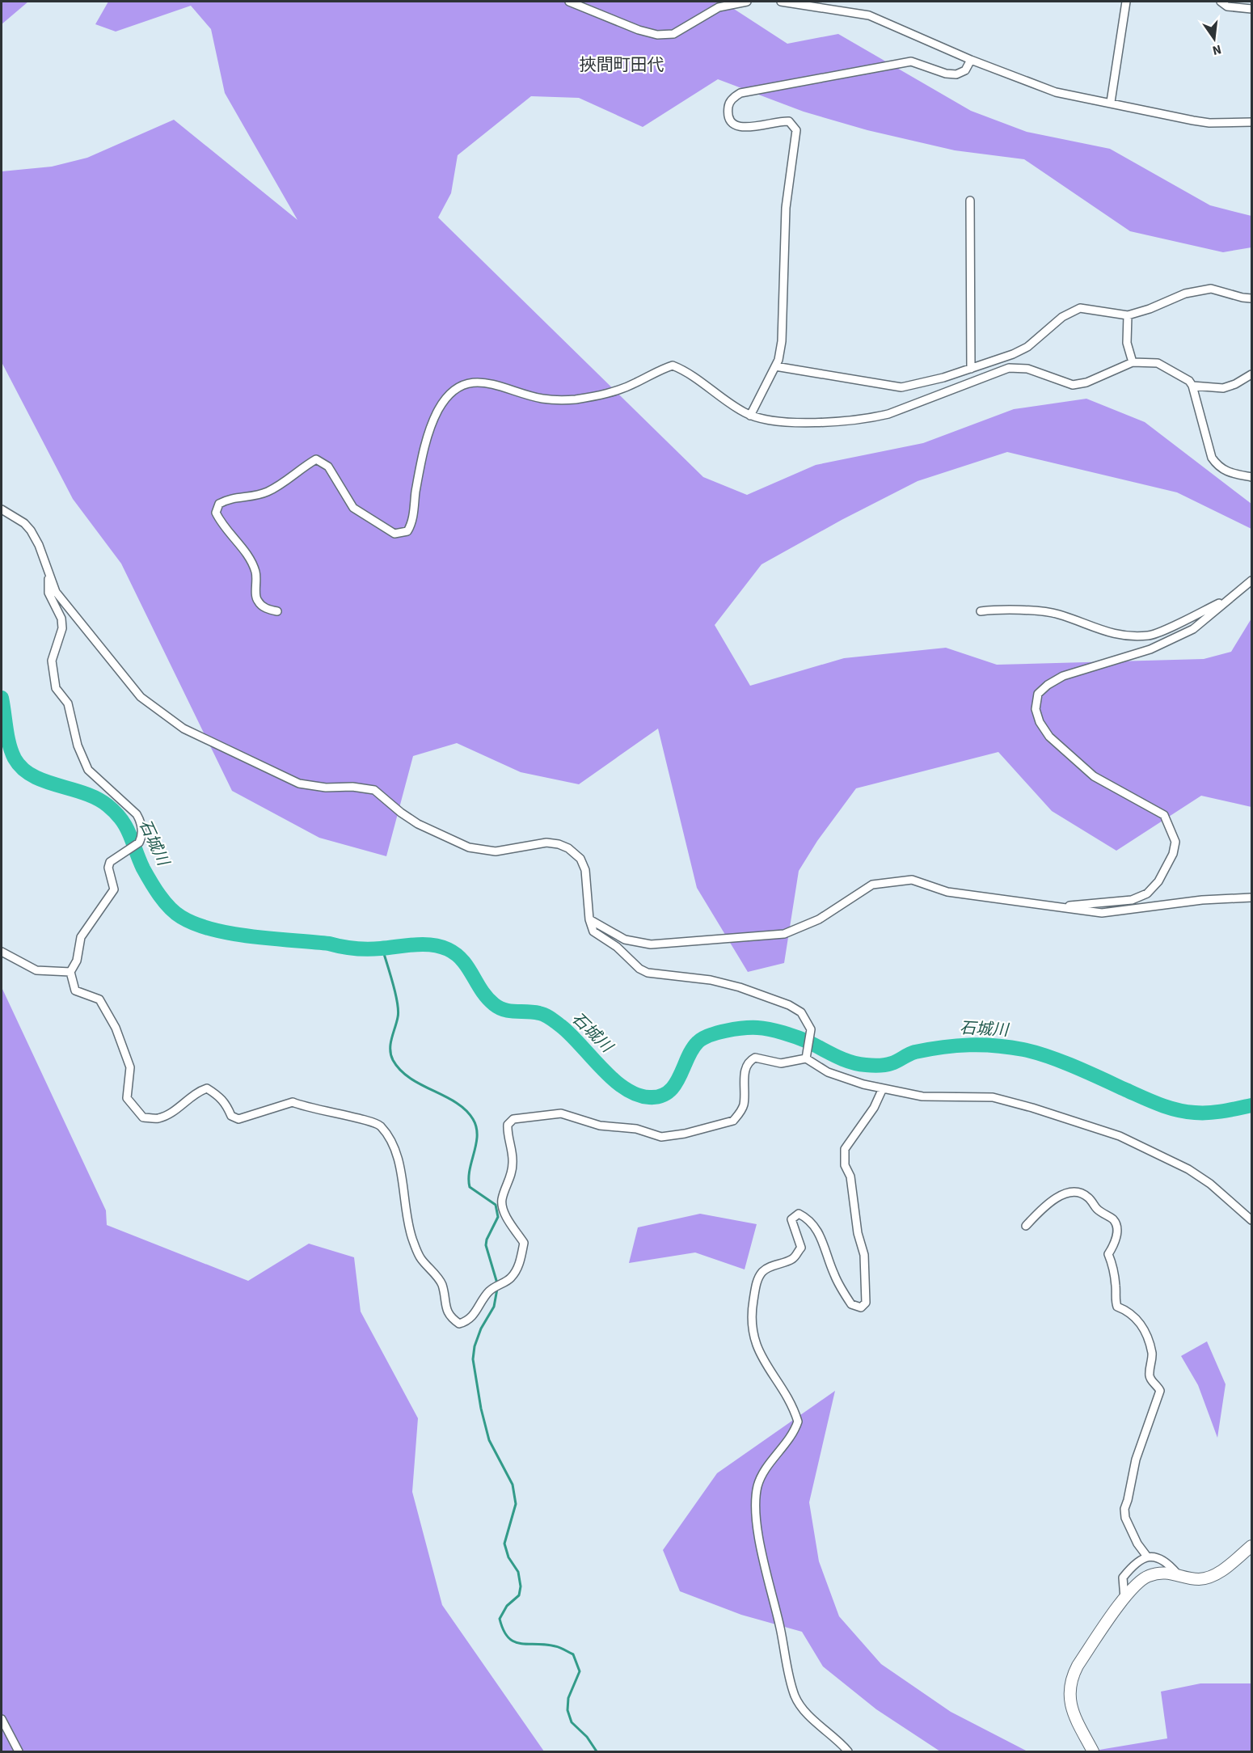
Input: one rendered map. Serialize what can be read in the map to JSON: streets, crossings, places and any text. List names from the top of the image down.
{
  "districts": ["挾間町田代"],
  "water": ["石城川"],
  "north": "bottom"
}
